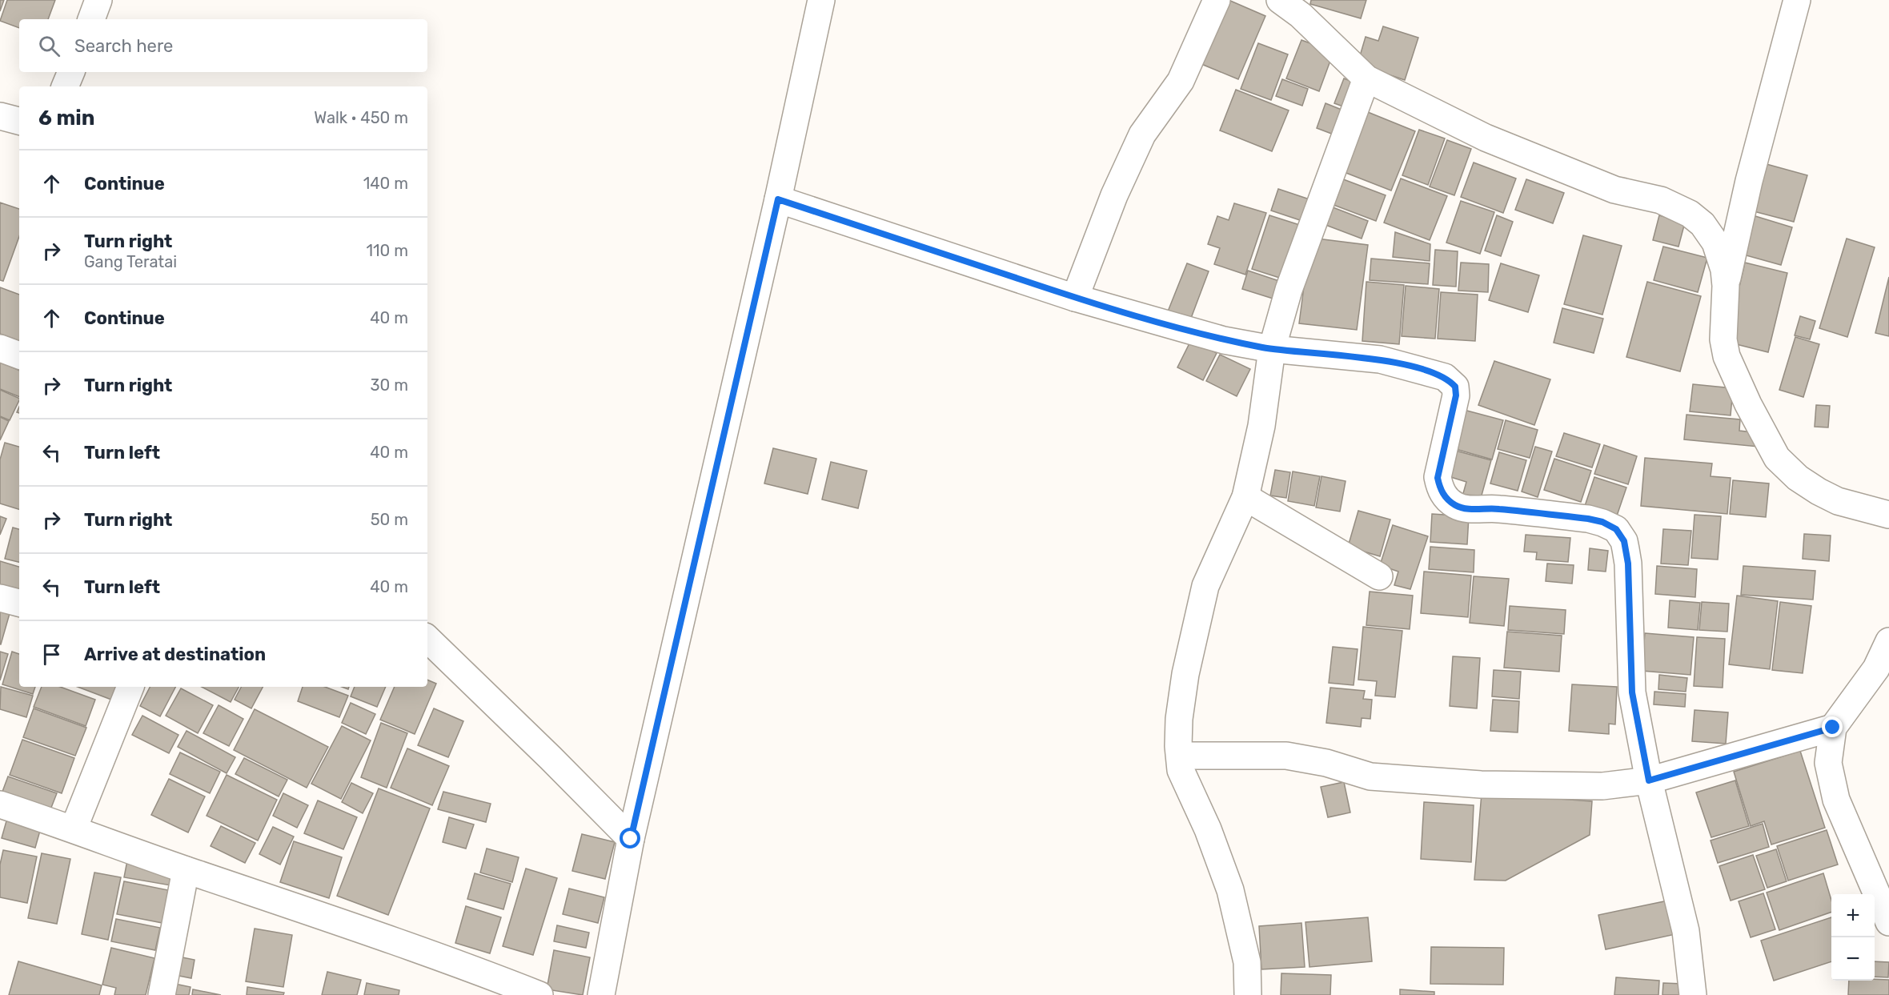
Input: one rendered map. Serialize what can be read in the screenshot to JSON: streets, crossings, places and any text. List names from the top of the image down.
{
  "page": {
    "search": "Search here",
    "heading": ["6 min", "Walk · 450 m"],
    "list": [
      ["Continue", "140 m"],
      ["Turn right", "Gang Teratai", "110 m"],
      ["Continue", "40 m"],
      ["Turn right", "30 m"],
      ["Turn left", "40 m"],
      ["Turn right", "50 m"],
      ["Turn left", "40 m"],
      "Arrive at destination"
    ],
    "map_buttons": ["+", "−"]
  }
}
